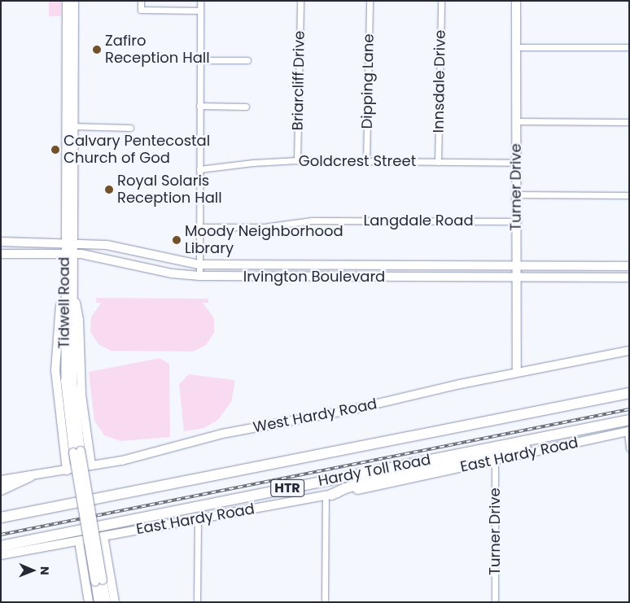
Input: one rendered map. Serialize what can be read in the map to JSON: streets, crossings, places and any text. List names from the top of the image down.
{
  "streets": {
    "highway": ["Hardy Toll Road", "HTR"],
    "main road": [
      "Turner Drive",
      "Irvington Boulevard",
      "Tidwell Road",
      "West Hardy Road",
      "East Hardy Road"
    ],
    "street": [
      "Briarcliff Drive",
      "Dipping Lane",
      "Innsdale Drive",
      "Goldcrest Street",
      "Langdale Road"
    ]
  },
  "crossings": [
    ["Briarcliff Drive", "Goldcrest Street"],
    ["Dipping Lane", "Goldcrest Street"],
    ["Innsdale Drive", "Goldcrest Street"],
    ["Goldcrest Street", "Turner Drive"],
    ["Turner Drive", "Langdale Road"],
    ["Turner Drive", "Irvington Boulevard"],
    ["Turner Drive", "West Hardy Road"],
    ["Turner Drive", "East Hardy Road"],
    ["Irvington Boulevard", "Tidwell Road"]
  ],
  "places": [
    "Zafiro Reception Hall",
    "Calvary Pentecostal Church of God",
    "Royal Solaris Reception Hall",
    "Moody Neighborhood Library"
  ],
  "north": "right"
}
